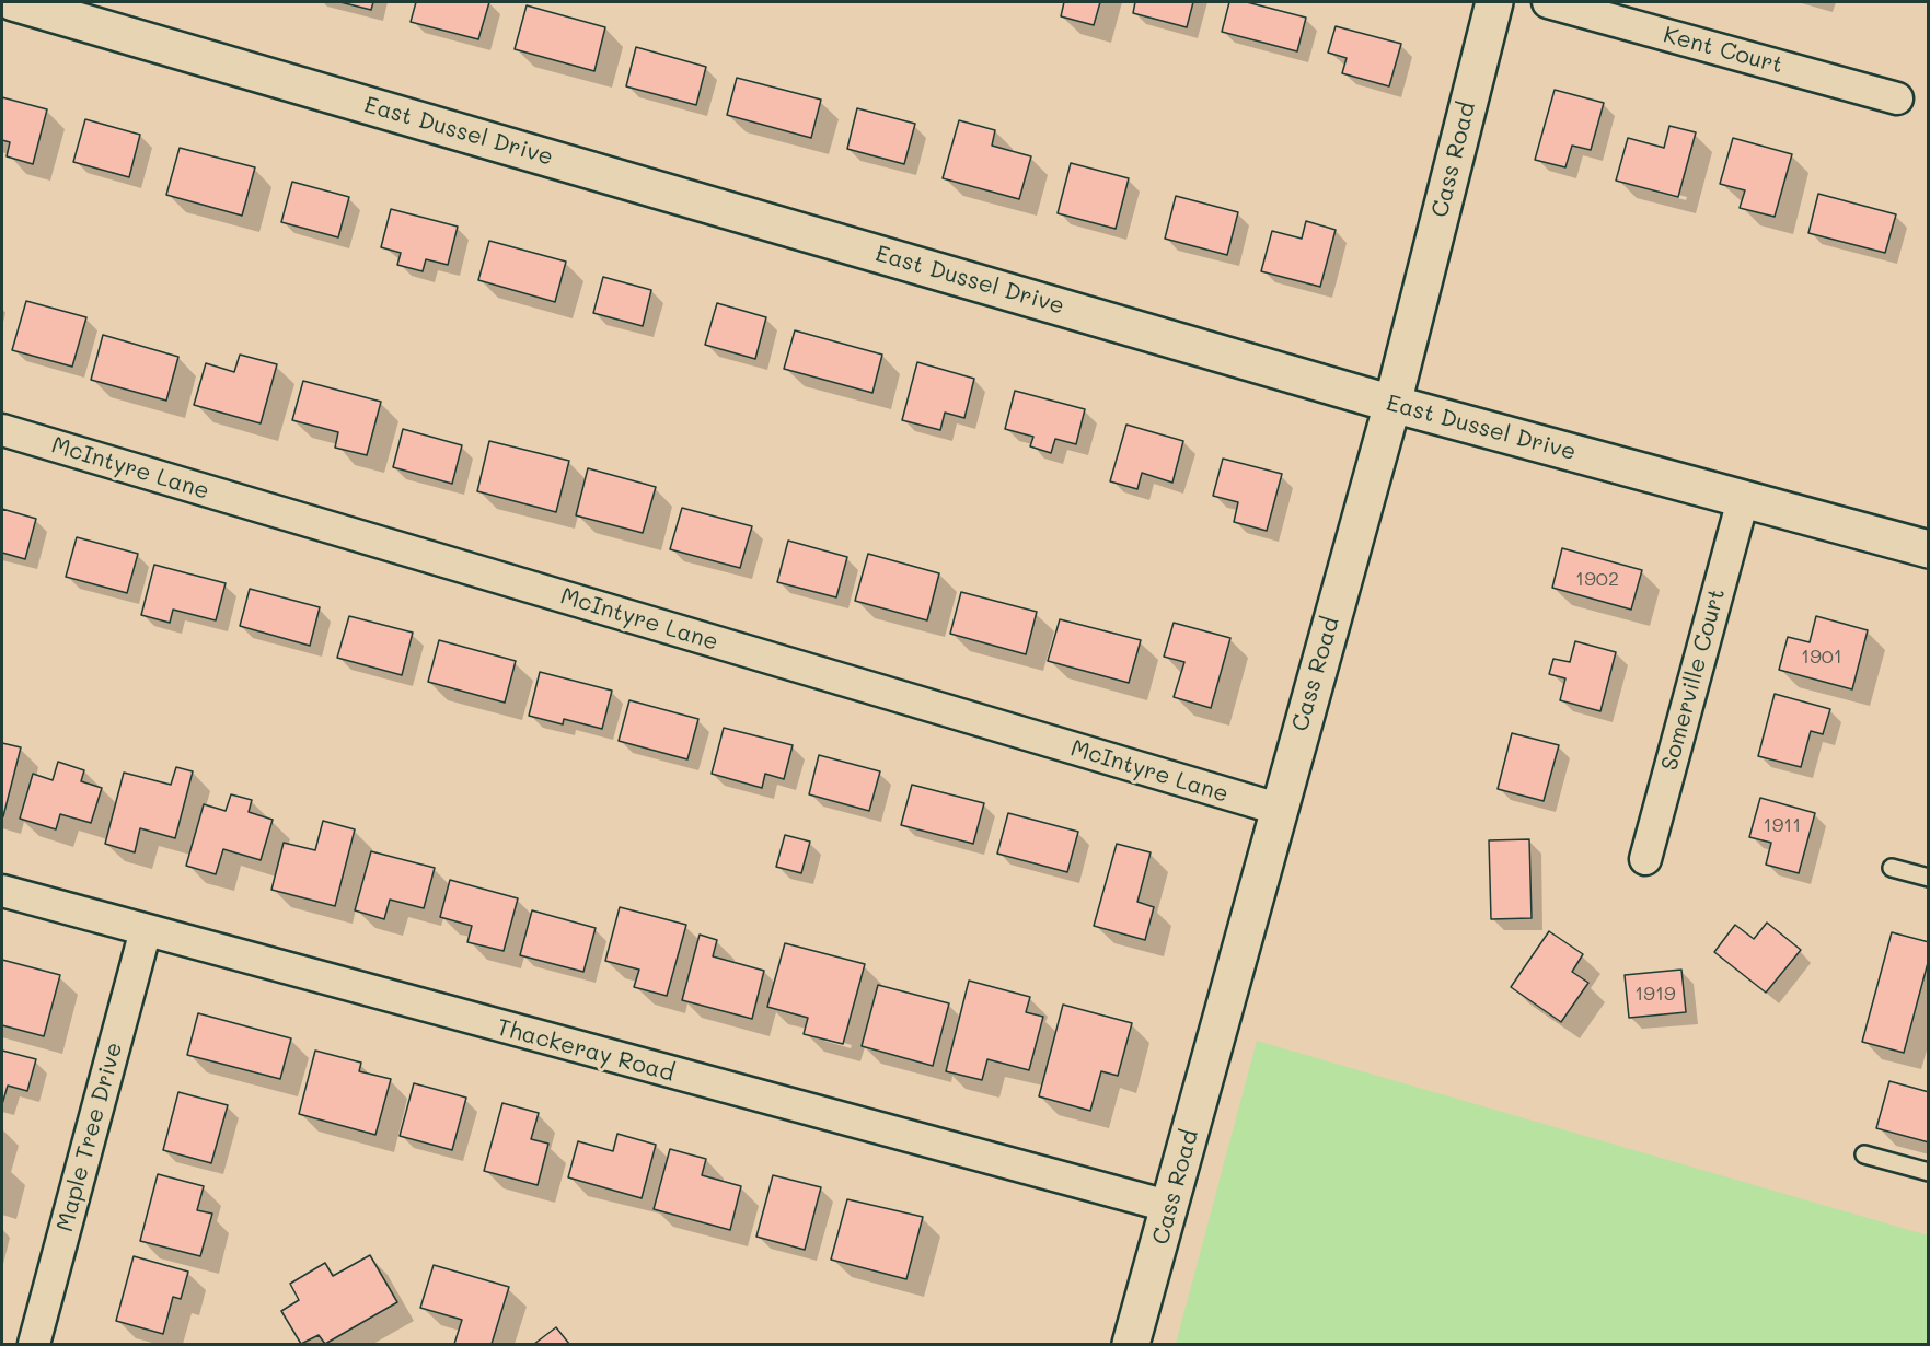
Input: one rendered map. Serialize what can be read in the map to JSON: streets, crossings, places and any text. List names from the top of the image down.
{
  "streets": {
    "street": [
      "Kent Court",
      "East Dussel Drive",
      "Cass Road",
      "McIntyre Lane",
      "Somerville Court",
      "Thackeray Road",
      "Maple Tree Drive"
    ]
  },
  "crossings": [
    ["East Dussel Drive", "Cass Road"],
    ["East Dussel Drive", "Somerville Court"],
    ["Cass Road", "McIntyre Lane"],
    ["Cass Road", "Thackeray Road"],
    ["Thackeray Road", "Maple Tree Drive"]
  ],
  "house_numbers": [
    "1902",
    "1901",
    "1911",
    "1919"
  ]
}
